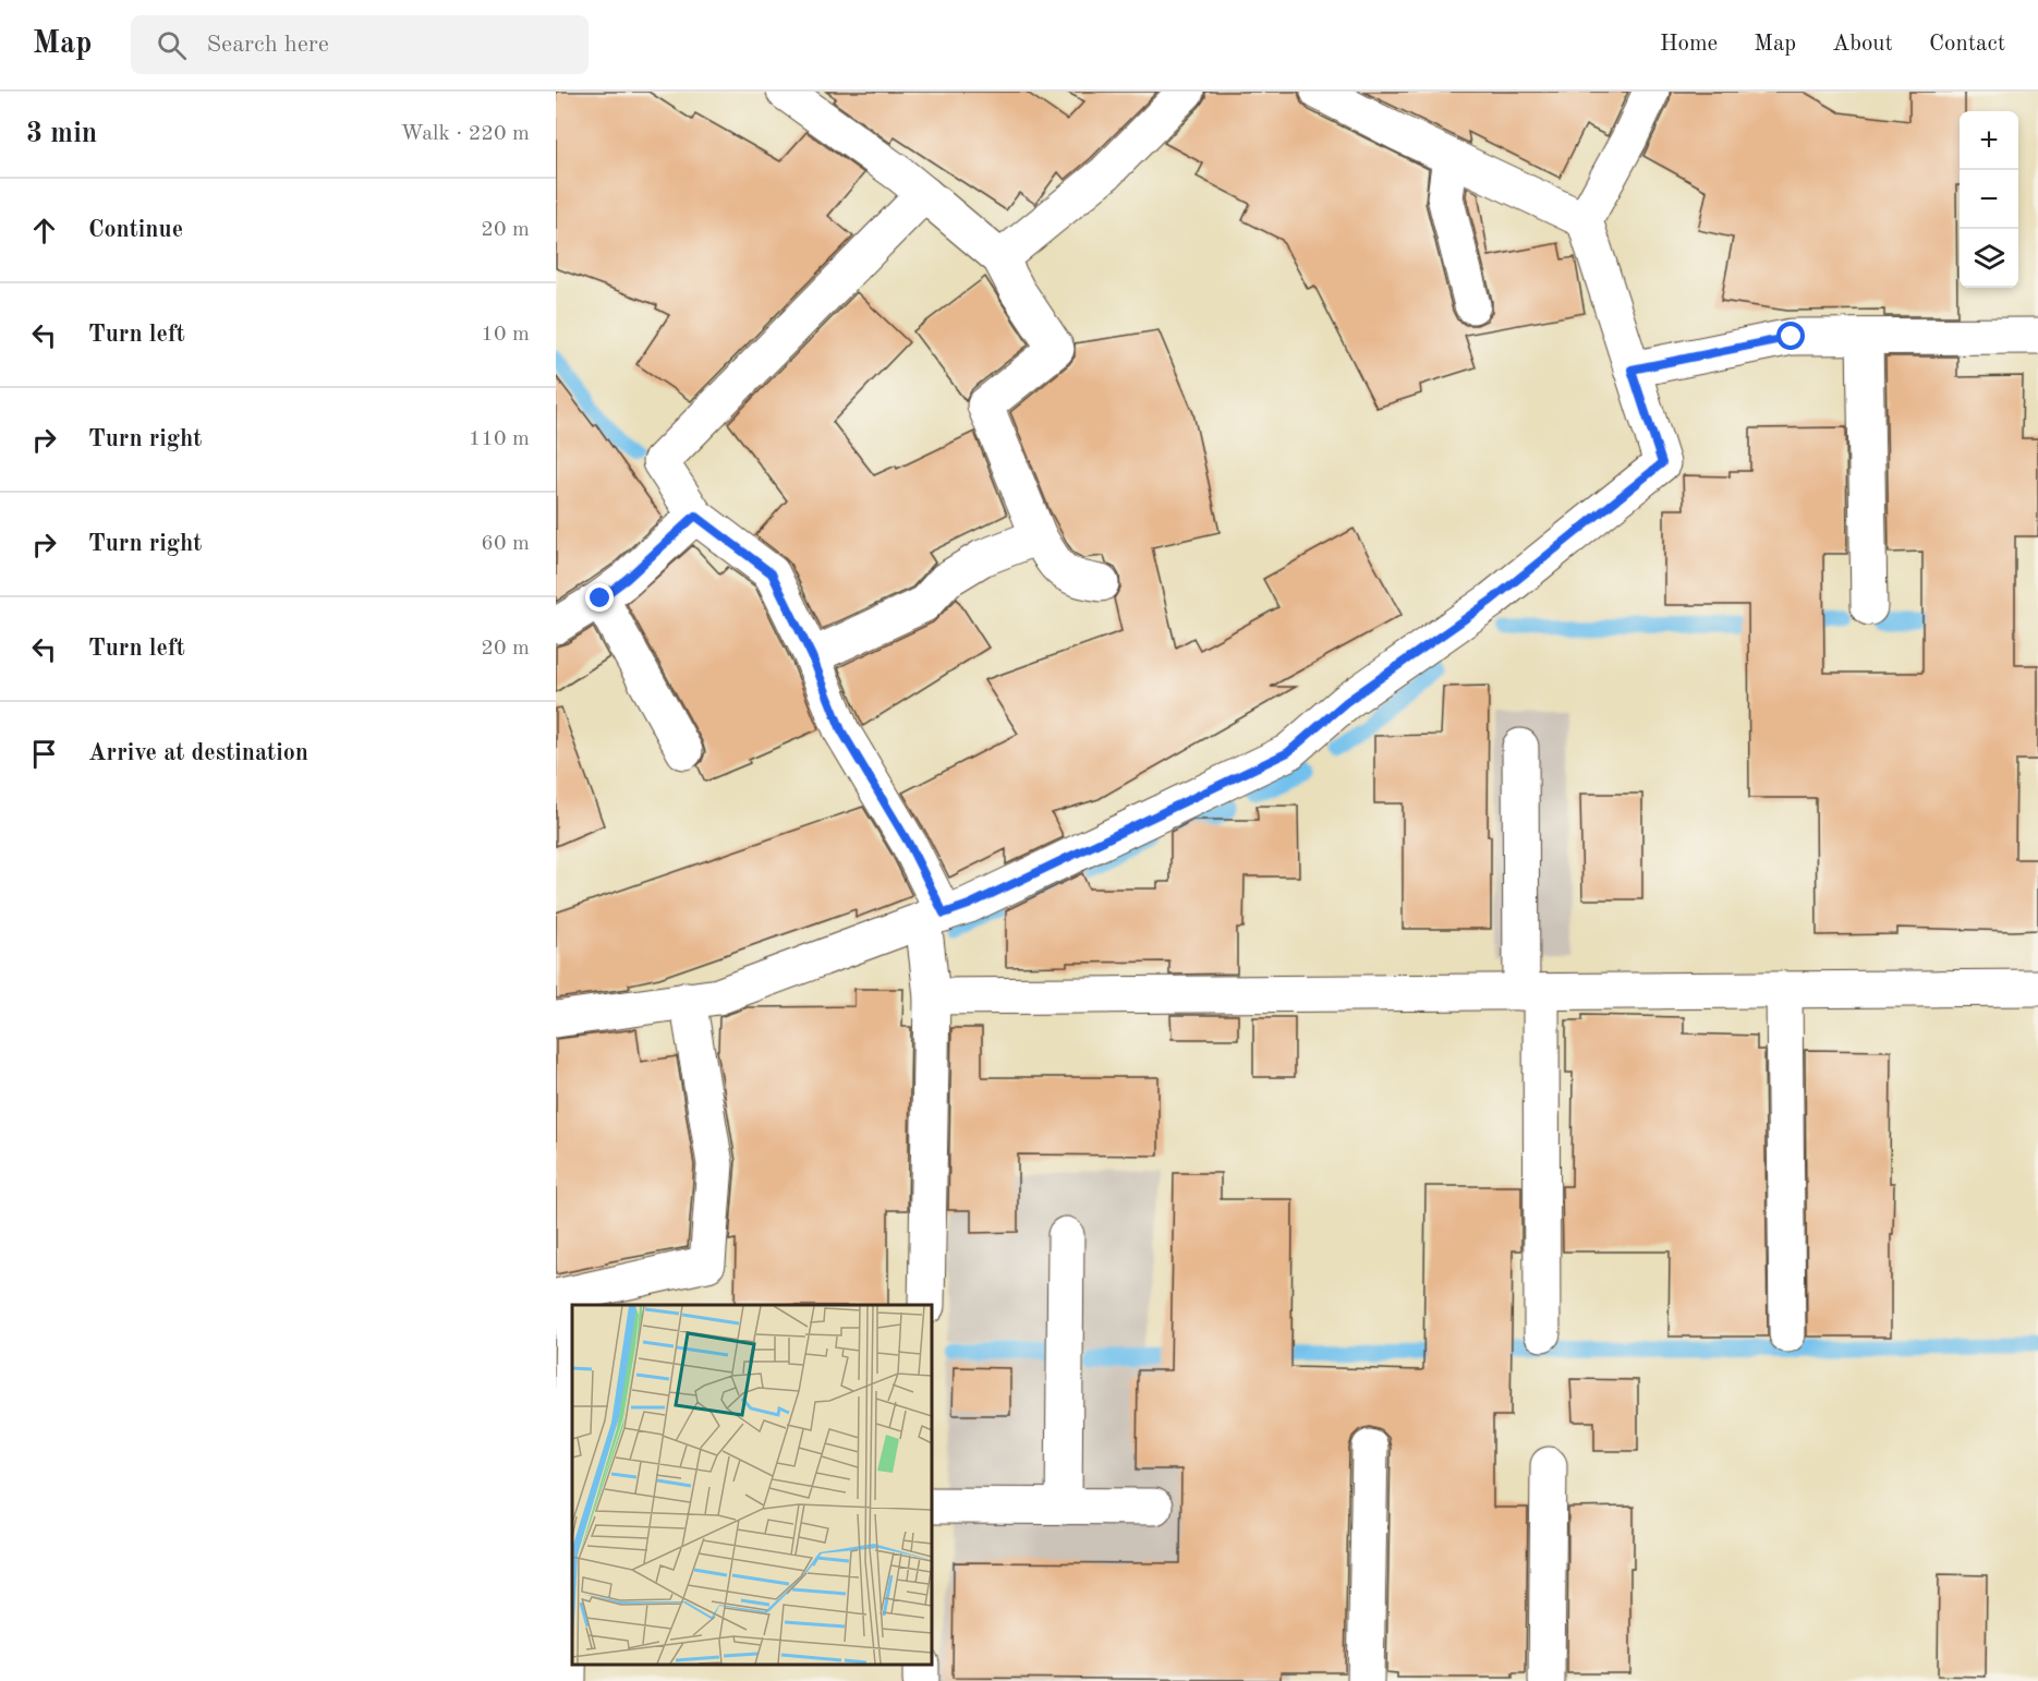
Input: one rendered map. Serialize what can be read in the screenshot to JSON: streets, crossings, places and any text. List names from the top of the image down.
{
  "page": {
    "header": "Map",
    "search": "Search here",
    "nav": [
      "Home",
      "Map",
      "About",
      "Contact"
    ],
    "heading": ["3 min", "Walk · 220 m"],
    "map_buttons": ["+", "−"],
    "list": [
      ["Continue", "20 m"],
      ["Turn left", "10 m"],
      ["Turn right", "110 m"],
      ["Turn right", "60 m"],
      ["Turn left", "20 m"],
      "Arrive at destination"
    ]
  }
}
